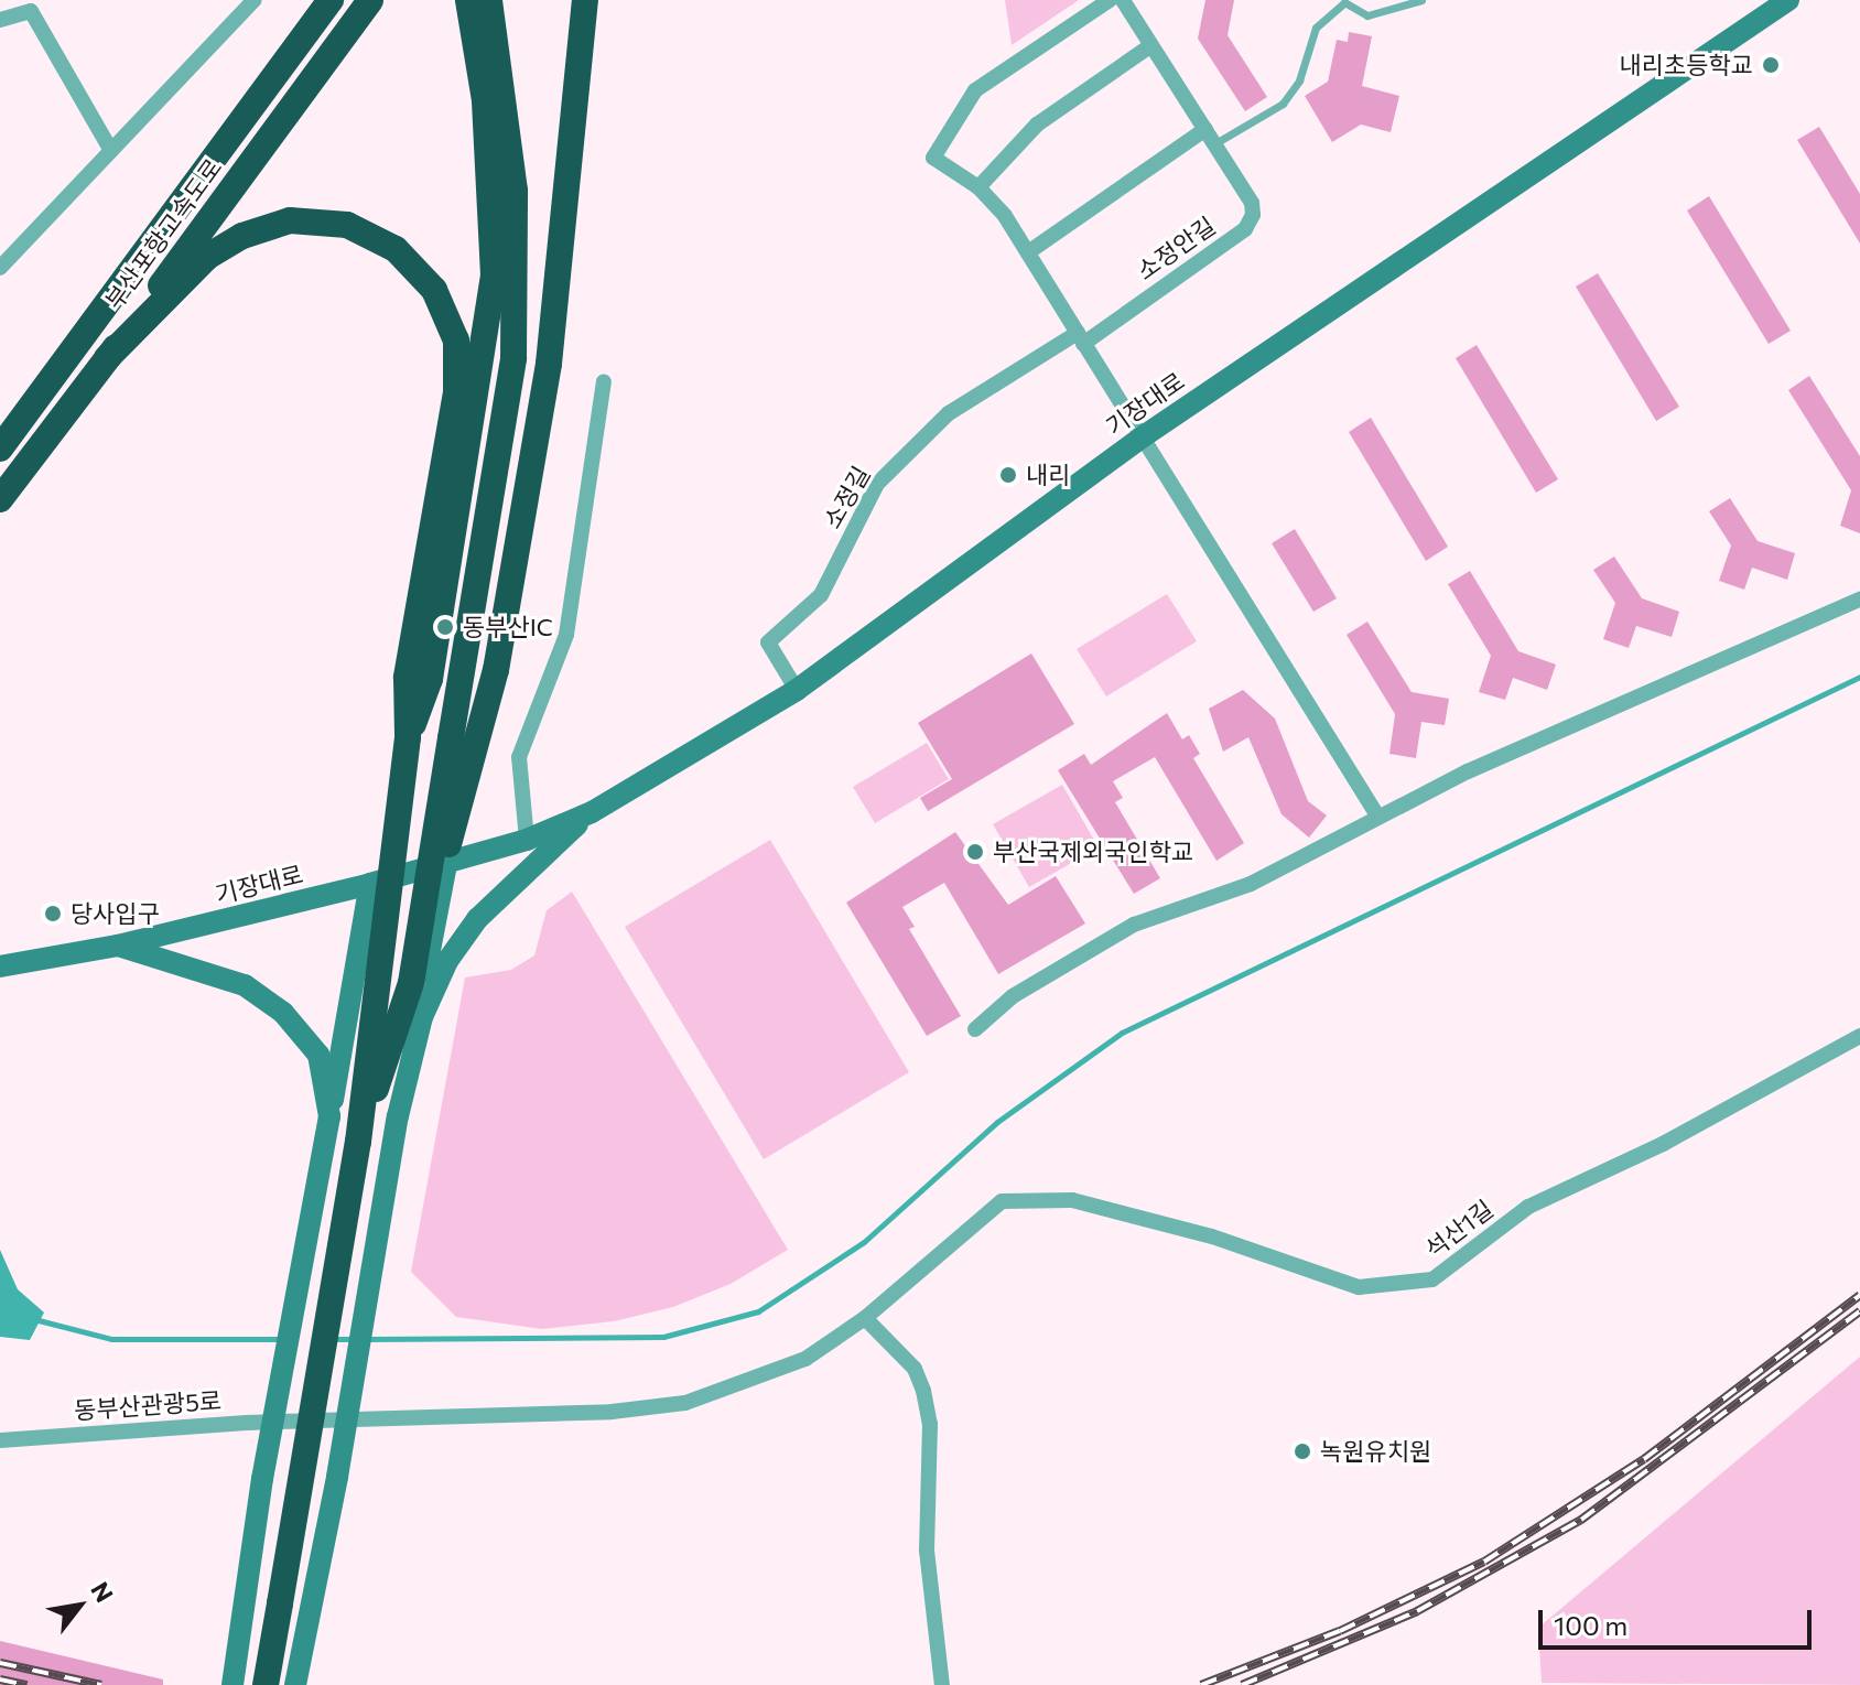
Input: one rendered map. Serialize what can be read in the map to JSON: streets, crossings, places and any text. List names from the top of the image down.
{
  "streets": {
    "highway": ["부산포항고속도로"],
    "main road": ["기장대로"],
    "street": [
      "소정안길",
      "소정길",
      "석산1길",
      "동부산관광5로"
    ]
  },
  "crossings": [
    ["소정안길", "소정길"],
    ["기장대로", "소정길"],
    ["석산1길", "동부산관광5로"]
  ],
  "places": [
    "내리초등학교",
    "내리",
    "동부산IC",
    "부산국제외국인학교",
    "당사입구",
    "녹원유치원"
  ],
  "scale_bar": "100 m",
  "north": "top right"
}
